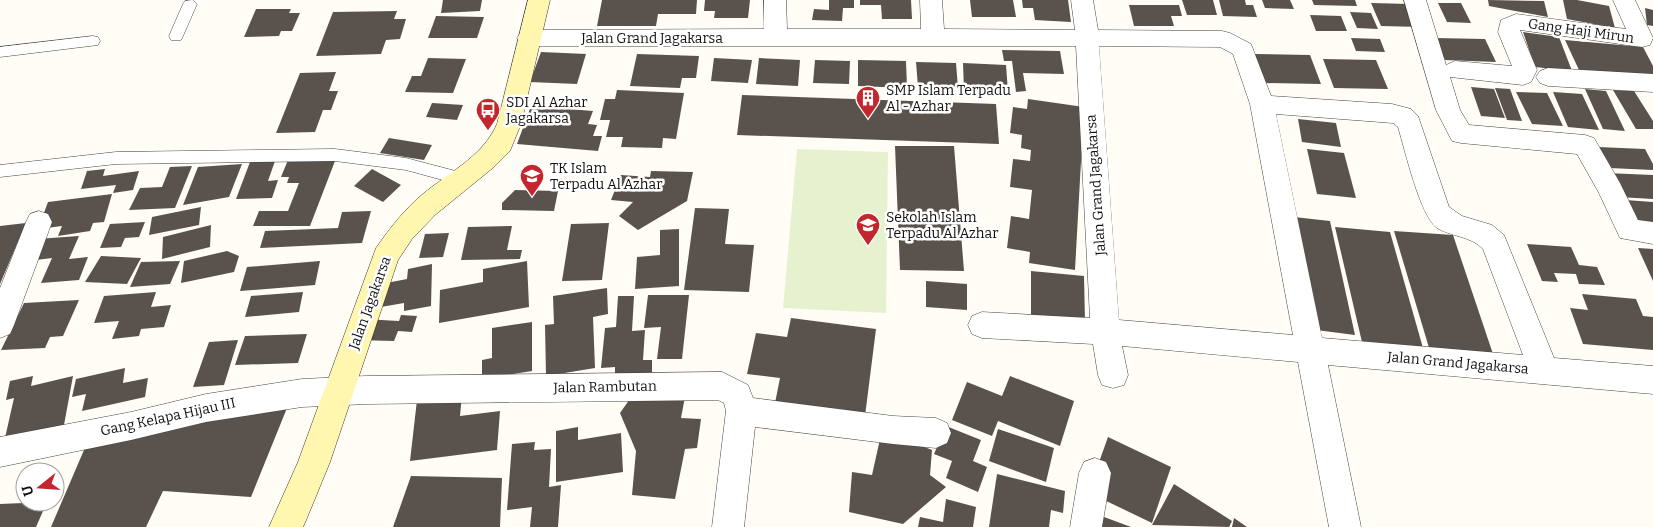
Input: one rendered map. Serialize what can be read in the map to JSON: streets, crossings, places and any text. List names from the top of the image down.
{
  "streets": {
    "main road": ["Jalan Jagakarsa"],
    "street": [
      "Gang Haji Mirun",
      "Jalan Grand Jagakarsa",
      "Jalan Rambutan",
      "Gang Kelapa Hijau III"
    ]
  },
  "crossings": [
    ["Jalan Grand Jagakarsa", "Jalan Jagakarsa"],
    ["Jalan Jagakarsa", "Jalan Rambutan"],
    ["Jalan Jagakarsa", "Gang Kelapa Hijau III"],
    ["Jalan Rambutan", "Gang Kelapa Hijau III"]
  ],
  "places": {
    "building": ["SMP Islam Terpadu Al - Azhar"],
    "bus stop": ["SDI Al Azhar Jagakarsa"],
    "school or university": ["TK Islam Terpadu Al Azhar", "Sekolah Islam Terpadu Al Azhar"]
  },
  "north": "left"
}
